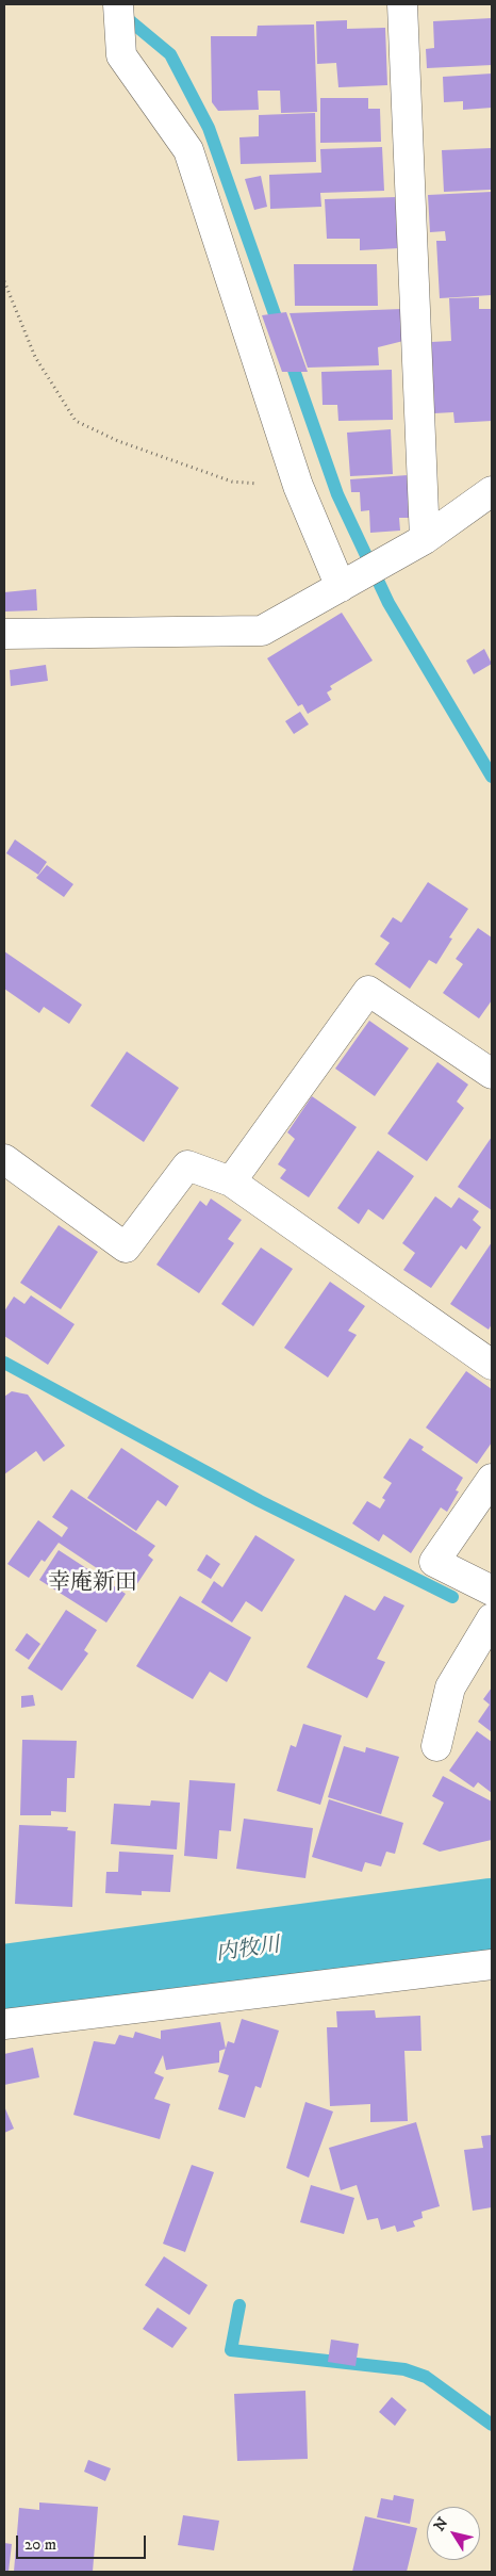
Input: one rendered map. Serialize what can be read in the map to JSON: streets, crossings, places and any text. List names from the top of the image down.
{
  "districts": ["幸庵新田"],
  "water": ["内牧川"],
  "scale_bar": "20 m",
  "north": "top left"
}
